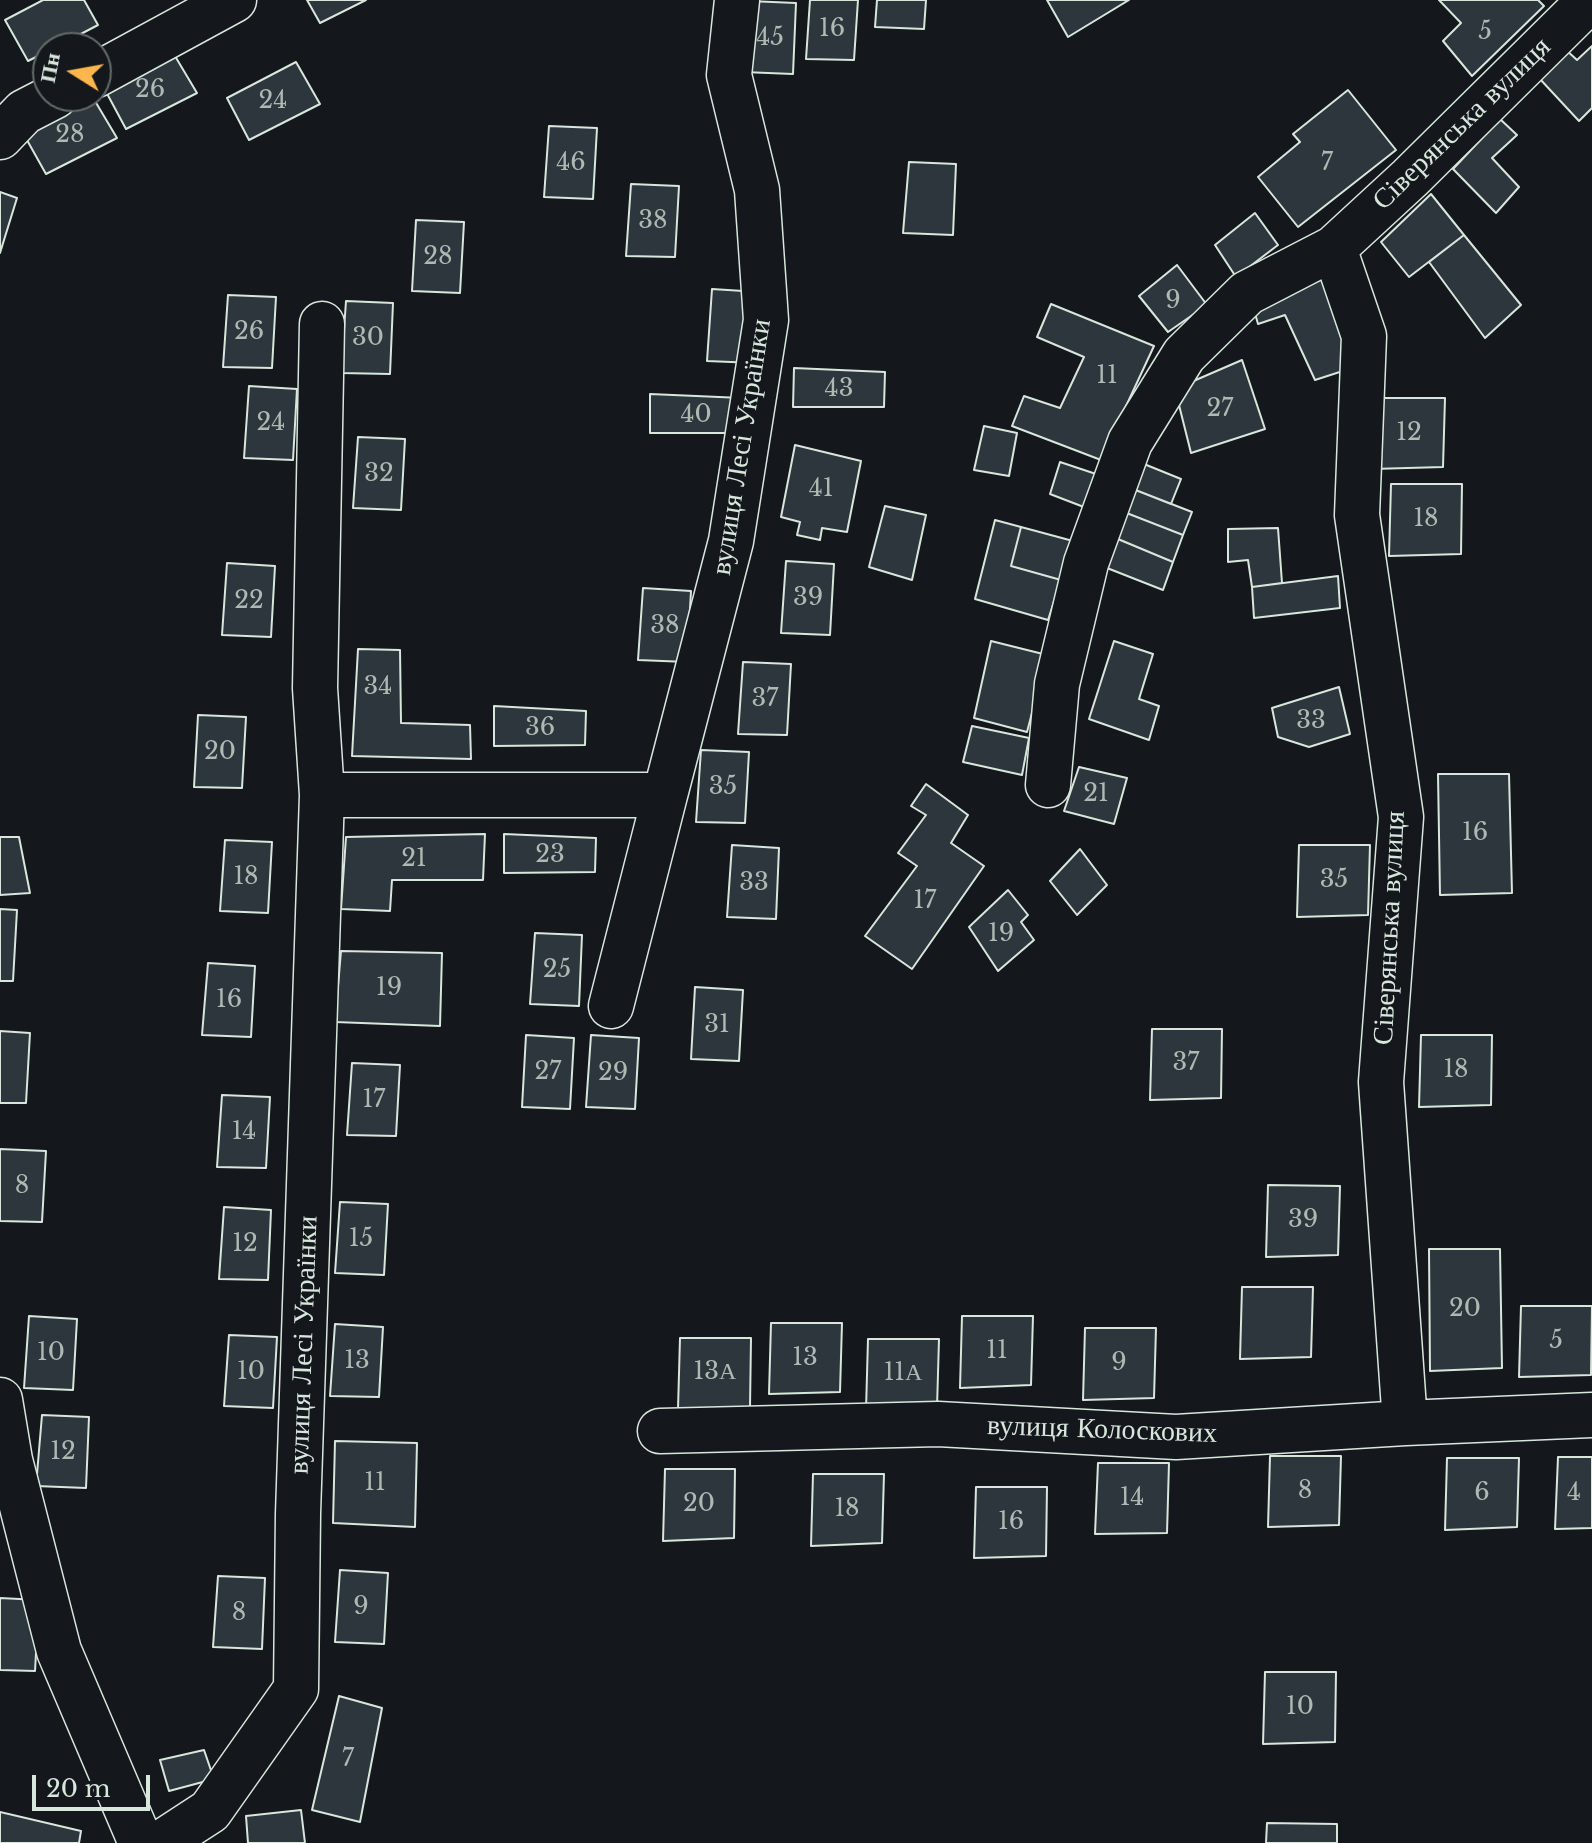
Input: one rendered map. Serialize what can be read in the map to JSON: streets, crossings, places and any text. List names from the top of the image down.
{
  "streets": {
    "street": ["Сіверянська вулиця", "вулиця Лесі Українки", "вулиця Колоскових"]
  },
  "crossings": [
    ["Сіверянська вулиця", "вулиця Колоскових"]
  ],
  "house_numbers": [
    "16",
    "5",
    "45",
    "26",
    "24",
    "28",
    "46",
    "7",
    "38",
    "28",
    "9",
    "26",
    "30",
    "11",
    "43",
    "27",
    "40",
    "24",
    "12",
    "32",
    "41",
    "18",
    "39",
    "22",
    "38",
    "34",
    "37",
    "33",
    "36",
    "20",
    "35",
    "21",
    "16",
    "23",
    "21",
    "18",
    "35",
    "33",
    "17",
    "19",
    "25",
    "19",
    "16",
    "31",
    "37",
    "18",
    "27",
    "29",
    "17",
    "14",
    "8",
    "39",
    "15",
    "12",
    "20",
    "5",
    "11",
    "10",
    "13",
    "13",
    "9",
    "10",
    "13А",
    "11А",
    "12",
    "11",
    "8",
    "6",
    "4",
    "14",
    "20",
    "18",
    "16",
    "9",
    "8",
    "10",
    "7"
  ],
  "scale_bar": "20 m",
  "north": "left"
}
